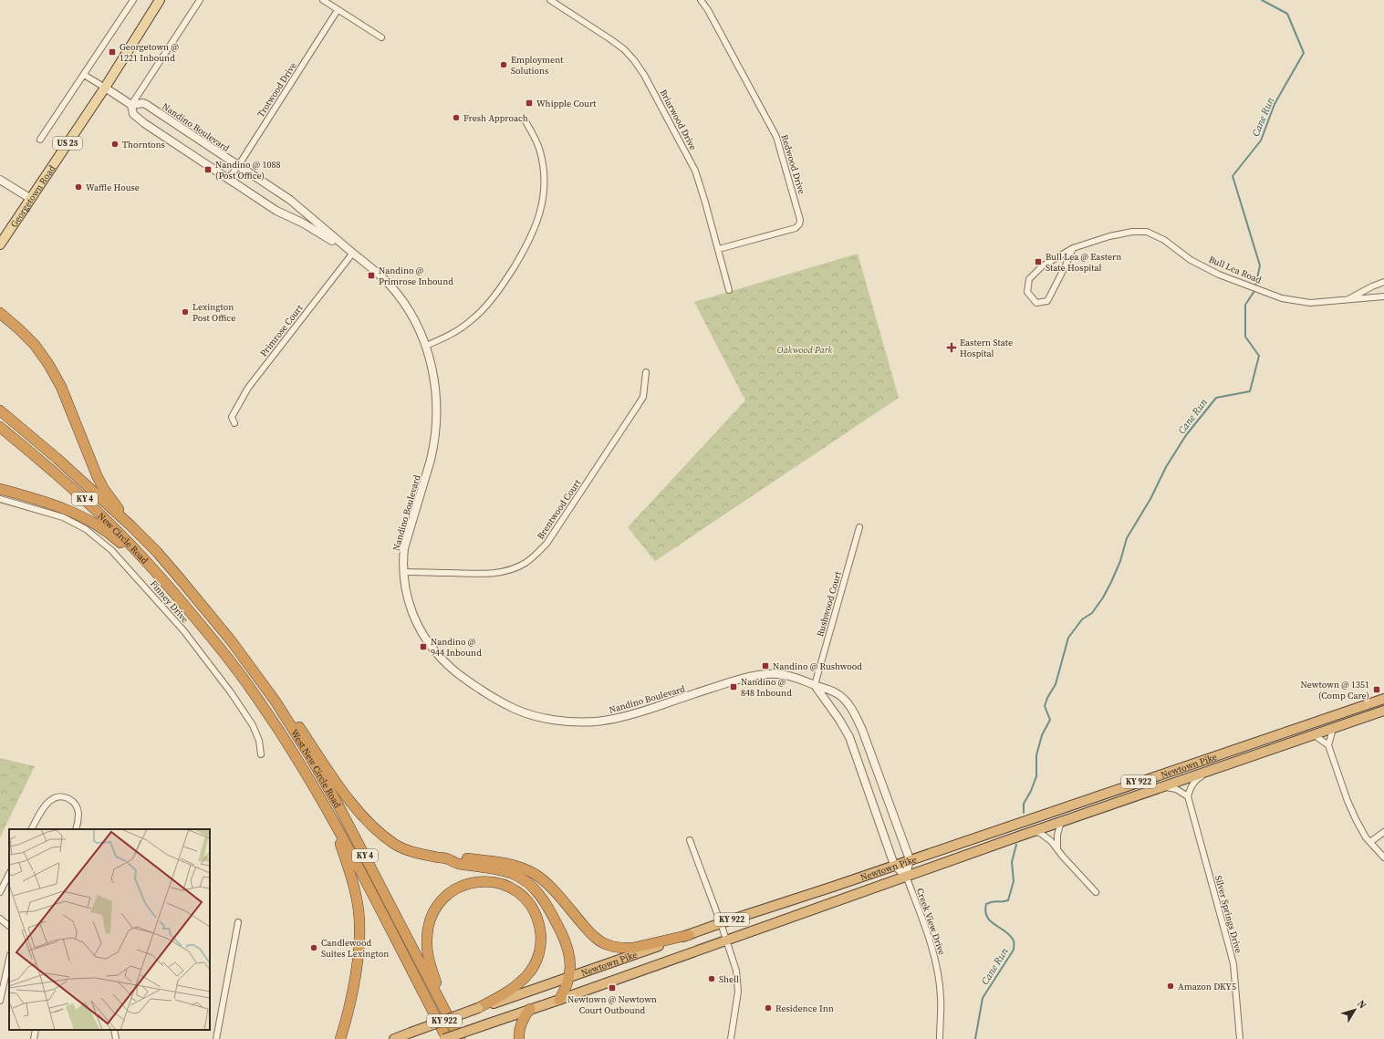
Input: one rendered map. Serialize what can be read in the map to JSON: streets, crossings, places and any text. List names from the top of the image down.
{
  "streets": {
    "highway": [
      "KY 4",
      "New Circle Road",
      "Newtown Pike",
      "West New Circle Road",
      "KY 922"
    ],
    "main road": ["US 25", "Georgetown Road"],
    "street": [
      "Trotwood Drive",
      "Briarwood Drive",
      "Nandino Boulevard",
      "Redwood Drive",
      "Bull Lea Road",
      "Primrose Court",
      "Brentwood Court",
      "Finney Drive",
      "Rushwood Court",
      "Silver Springs Drive",
      "Creek View Drive"
    ]
  },
  "crossings": [
    ["Trotwood Drive", "Nandino Boulevard"],
    ["Briarwood Drive", "Redwood Drive"],
    ["Nandino Boulevard", "Georgetown Road"],
    ["Nandino Boulevard", "Primrose Court"],
    ["Nandino Boulevard", "Brentwood Court"],
    ["Nandino Boulevard", "Rushwood Court"],
    ["Nandino Boulevard", "Newtown Pike"],
    ["New Circle Road", "West New Circle Road"],
    ["Newtown Pike", "West New Circle Road"],
    ["Newtown Pike", "Creek View Drive"]
  ],
  "water": ["Cane Run"],
  "parks": ["Oakwood Park"],
  "places": {
    "transit": [
      "Georgetown @ 1221 Inbound",
      "Whipple Court",
      "Nandino @ 1088 (Post Office)",
      "Bull Lea @ Eastern State Hospital",
      "Nandino @ Primrose Inbound",
      "Nandino @ 944 Inbound",
      "Nandino @ Rushwood",
      "Nandino @ 848 Inbound",
      "Newtown @ 1351 (Comp Care)",
      "Newtown @ Newtown Court Outbound"
    ],
    "other": [
      "Employment Solutions",
      "Fresh Approach",
      "Thorntons",
      "Waffle House",
      "Lexington Post Office",
      "Candlewood Suites Lexington",
      "Shell",
      "Amazon DKY5",
      "Residence Inn"
    ],
    "health": ["Eastern State Hospital"]
  },
  "north": "top right"
}
